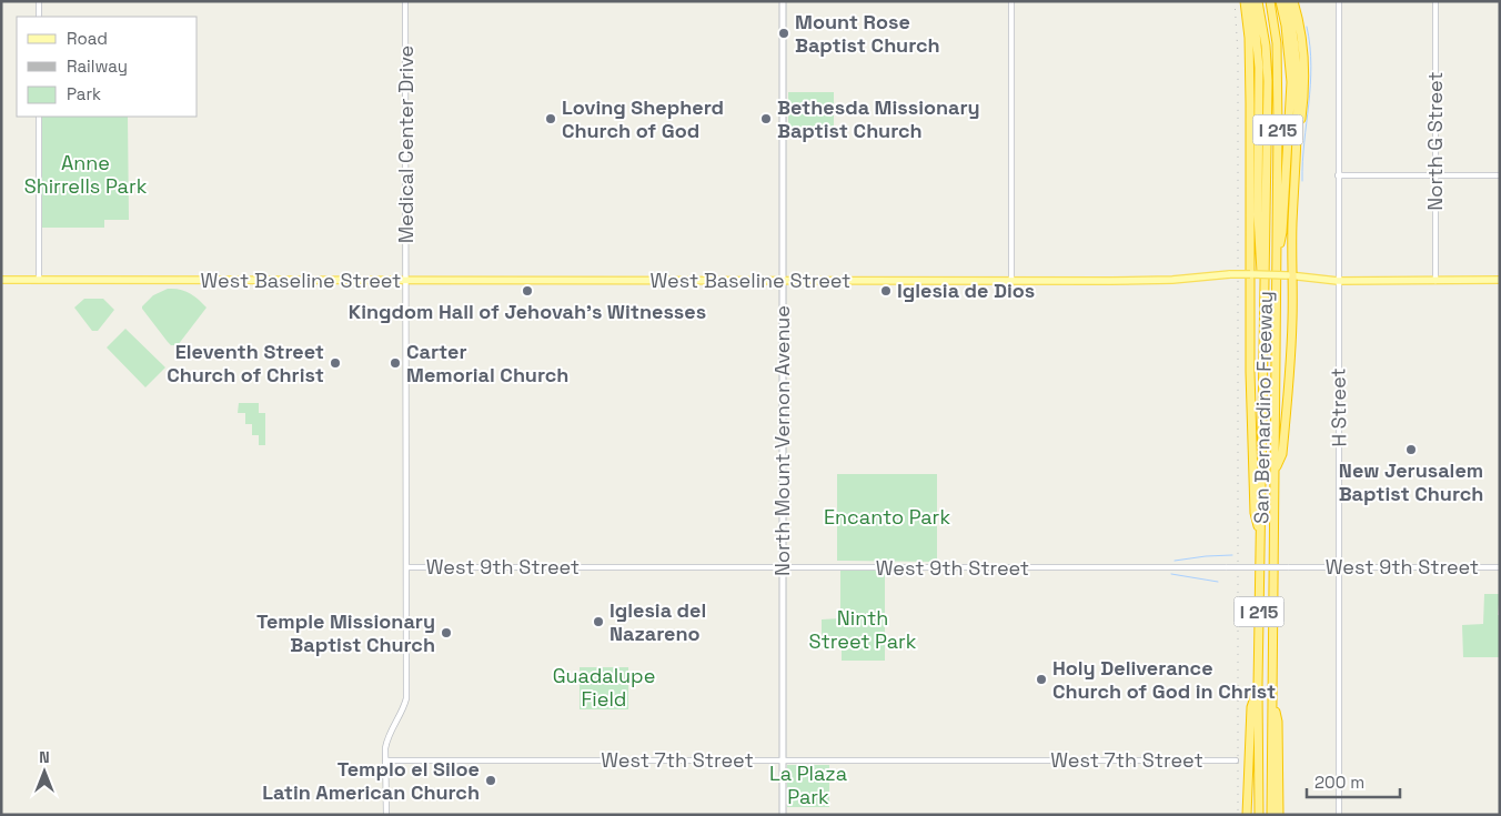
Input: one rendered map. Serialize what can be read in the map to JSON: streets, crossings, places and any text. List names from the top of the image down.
{
  "streets": {
    "highway": ["I 215", "San Bernardino Freeway"],
    "main road": ["West Baseline Street", "North Mount Vernon Avenue"],
    "street": [
      "North G Street",
      "Medical Center Drive",
      "H Street",
      "West 9th Street",
      "West 7th Street"
    ]
  },
  "crossings": [
    ["North G Street", "West Baseline Street"],
    ["Medical Center Drive", "West Baseline Street"],
    ["Medical Center Drive", "West 9th Street"],
    ["Medical Center Drive", "West 7th Street"],
    ["West Baseline Street", "H Street"],
    ["West Baseline Street", "North Mount Vernon Avenue"],
    ["H Street", "West 9th Street"],
    ["North Mount Vernon Avenue", "West 9th Street"],
    ["North Mount Vernon Avenue", "West 7th Street"]
  ],
  "parks": [
    "Anne Shirrells Park",
    "Encanto Park",
    "Ninth Street Park",
    "Guadalupe Field",
    "La Plaza Park"
  ],
  "places": [
    "Mount Rose Baptist Church",
    "Loving Shepherd Church of God",
    "Bethesda Missionary Baptist Church",
    "Kingdom Hall of Jehovah's Witnesses",
    "Iglesia de Dios",
    "Eleventh Street Church of Christ",
    "Carter Memorial Church",
    "New Jerusalem Baptist Church",
    "Iglesia del Nazareno",
    "Temple Missionary Baptist Church",
    "Holy Deliverance Church of God in Christ",
    "Templo el Siloe Latin American Church"
  ],
  "legend": ["Road", "Railway", "Park"],
  "scale_bar": "200 m",
  "north": "top"
}
